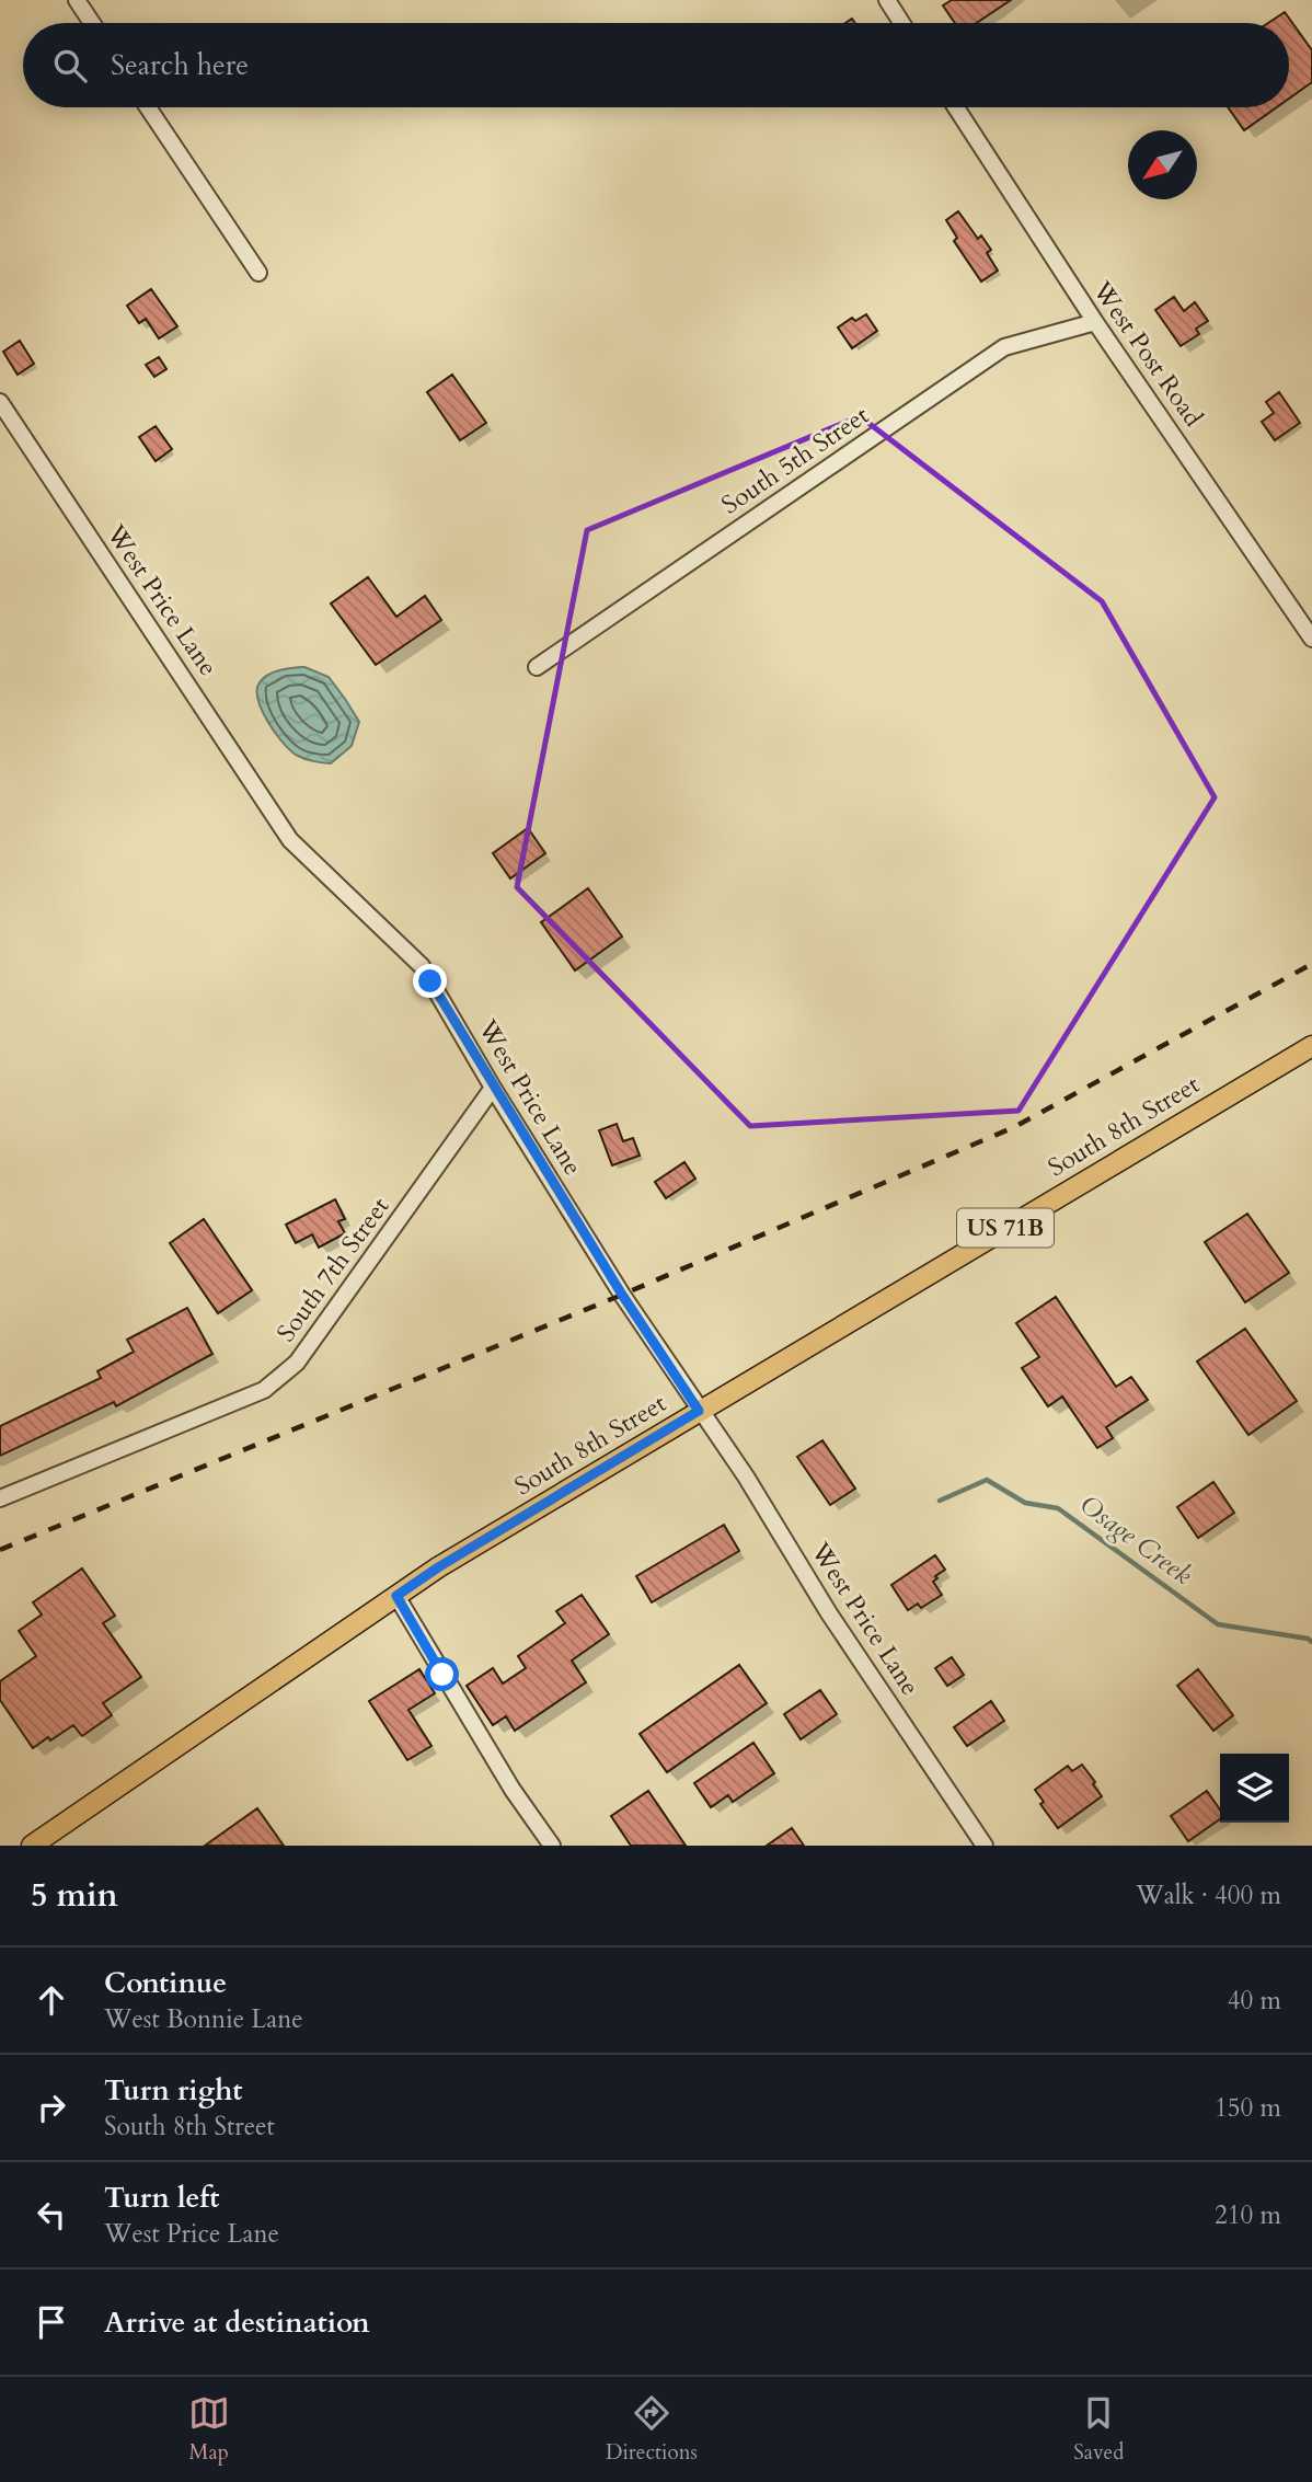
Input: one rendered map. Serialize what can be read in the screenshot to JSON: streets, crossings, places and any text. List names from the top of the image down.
{
  "streets": {
    "main road": ["South 8th Street", "US 71B"],
    "street": [
      "West Post Road",
      "South 5th Street",
      "West Price Lane",
      "South 7th Street"
    ]
  },
  "crossings": [
    ["West Post Road", "South 5th Street"],
    ["West Price Lane", "South 8th Street"],
    ["West Price Lane", "South 7th Street"]
  ],
  "water": ["Osage Creek"],
  "north": "bottom left",
  "page": {
    "search": "Search here",
    "heading": ["5 min", "Walk · 400 m"],
    "list": [
      ["Continue", "West Bonnie Lane", "40 m"],
      ["Turn right", "South 8th Street", "150 m"],
      ["Turn left", "West Price Lane", "210 m"],
      "Arrive at destination"
    ],
    "nav": ["Map", "Directions", "Saved"]
  }
}
